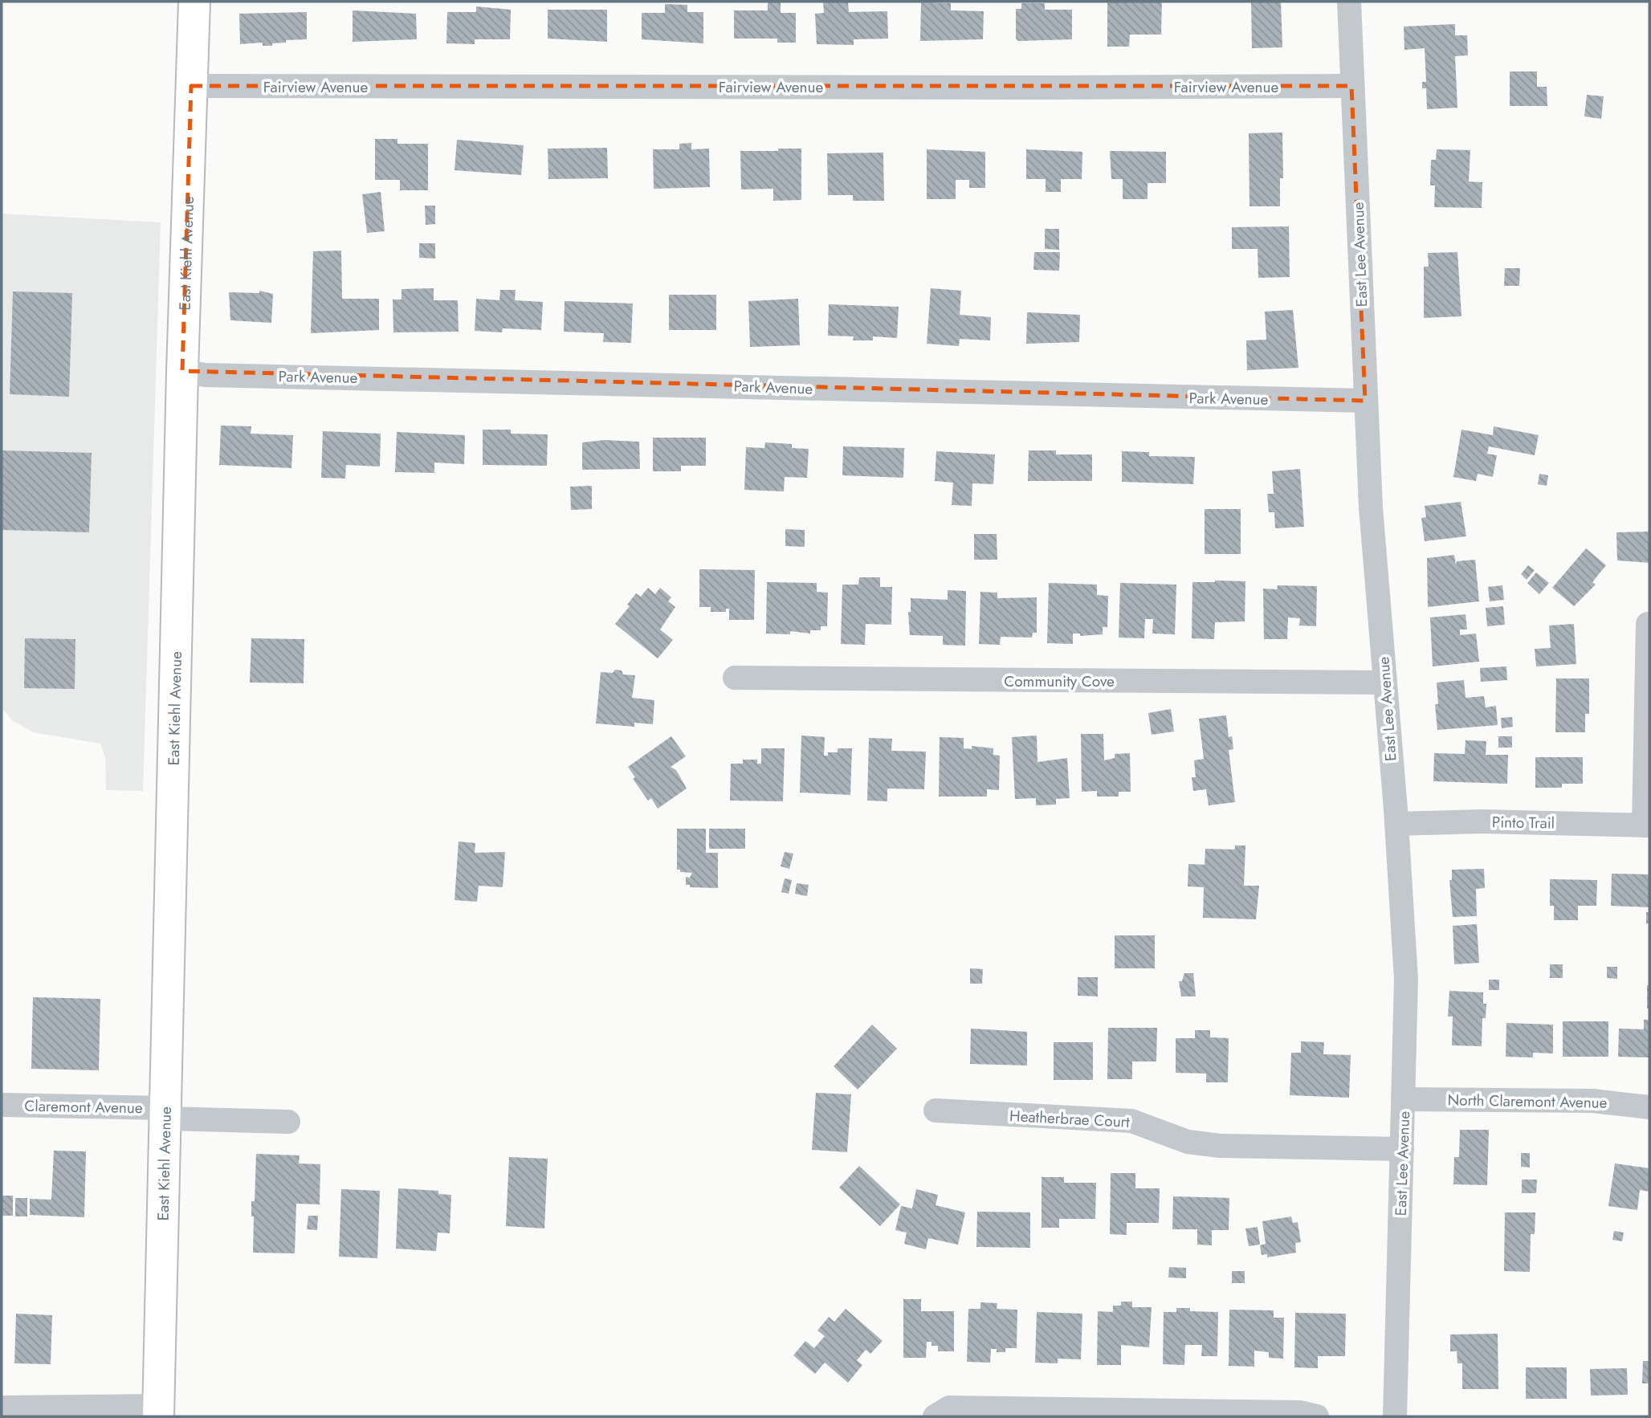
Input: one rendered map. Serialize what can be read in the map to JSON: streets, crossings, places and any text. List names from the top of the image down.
{
  "streets": {
    "main road": ["East Kiehl Avenue"],
    "street": [
      "Fairview Avenue",
      "East Lee Avenue",
      "Park Avenue",
      "Community Cove",
      "Pinto Trail",
      "North Claremont Avenue",
      "Claremont Avenue",
      "Heatherbrae Court"
    ]
  },
  "crossings": [
    ["Fairview Avenue", "East Kiehl Avenue"],
    ["Fairview Avenue", "East Lee Avenue"],
    ["East Kiehl Avenue", "Park Avenue"],
    ["East Kiehl Avenue", "Claremont Avenue"],
    ["East Lee Avenue", "Park Avenue"],
    ["East Lee Avenue", "Community Cove"],
    ["East Lee Avenue", "Pinto Trail"],
    ["East Lee Avenue", "North Claremont Avenue"],
    ["East Lee Avenue", "Heatherbrae Court"]
  ]
}
